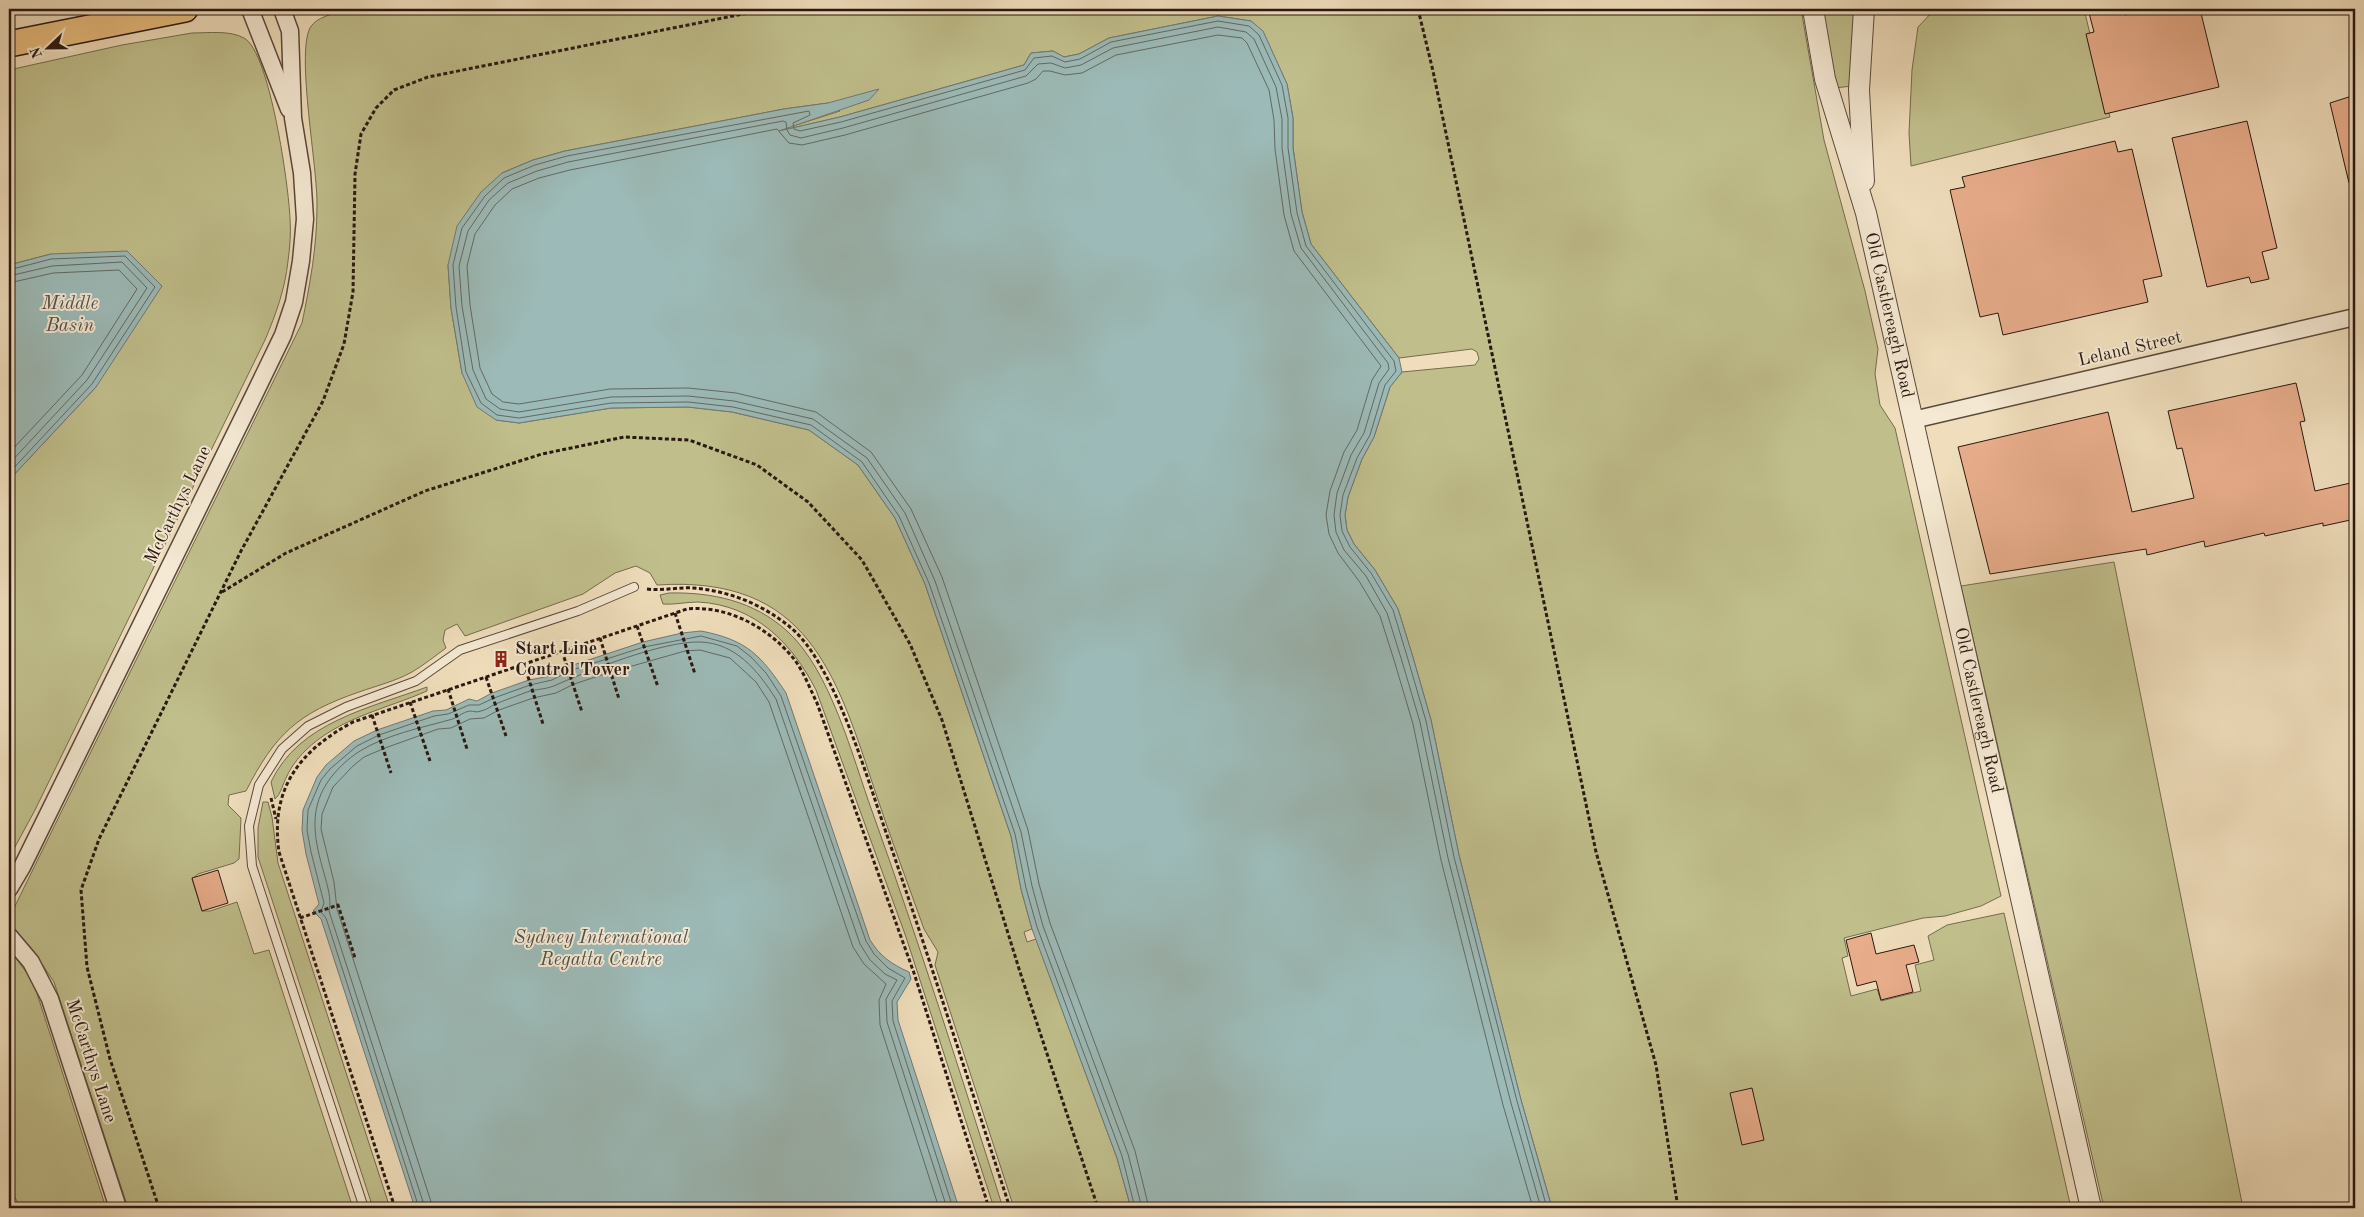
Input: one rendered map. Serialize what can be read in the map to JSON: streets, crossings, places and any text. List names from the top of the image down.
{
  "streets": {
    "street": ["Old Castlereagh Road", "Leland Street", "McCarthys Lane"]
  },
  "crossings": [
    ["Old Castlereagh Road", "Leland Street"]
  ],
  "water": ["Middle Basin", "Sydney International Regatta Centre"],
  "places": {
    "building": ["Start Line Control Tower"]
  },
  "north": "left"
}
